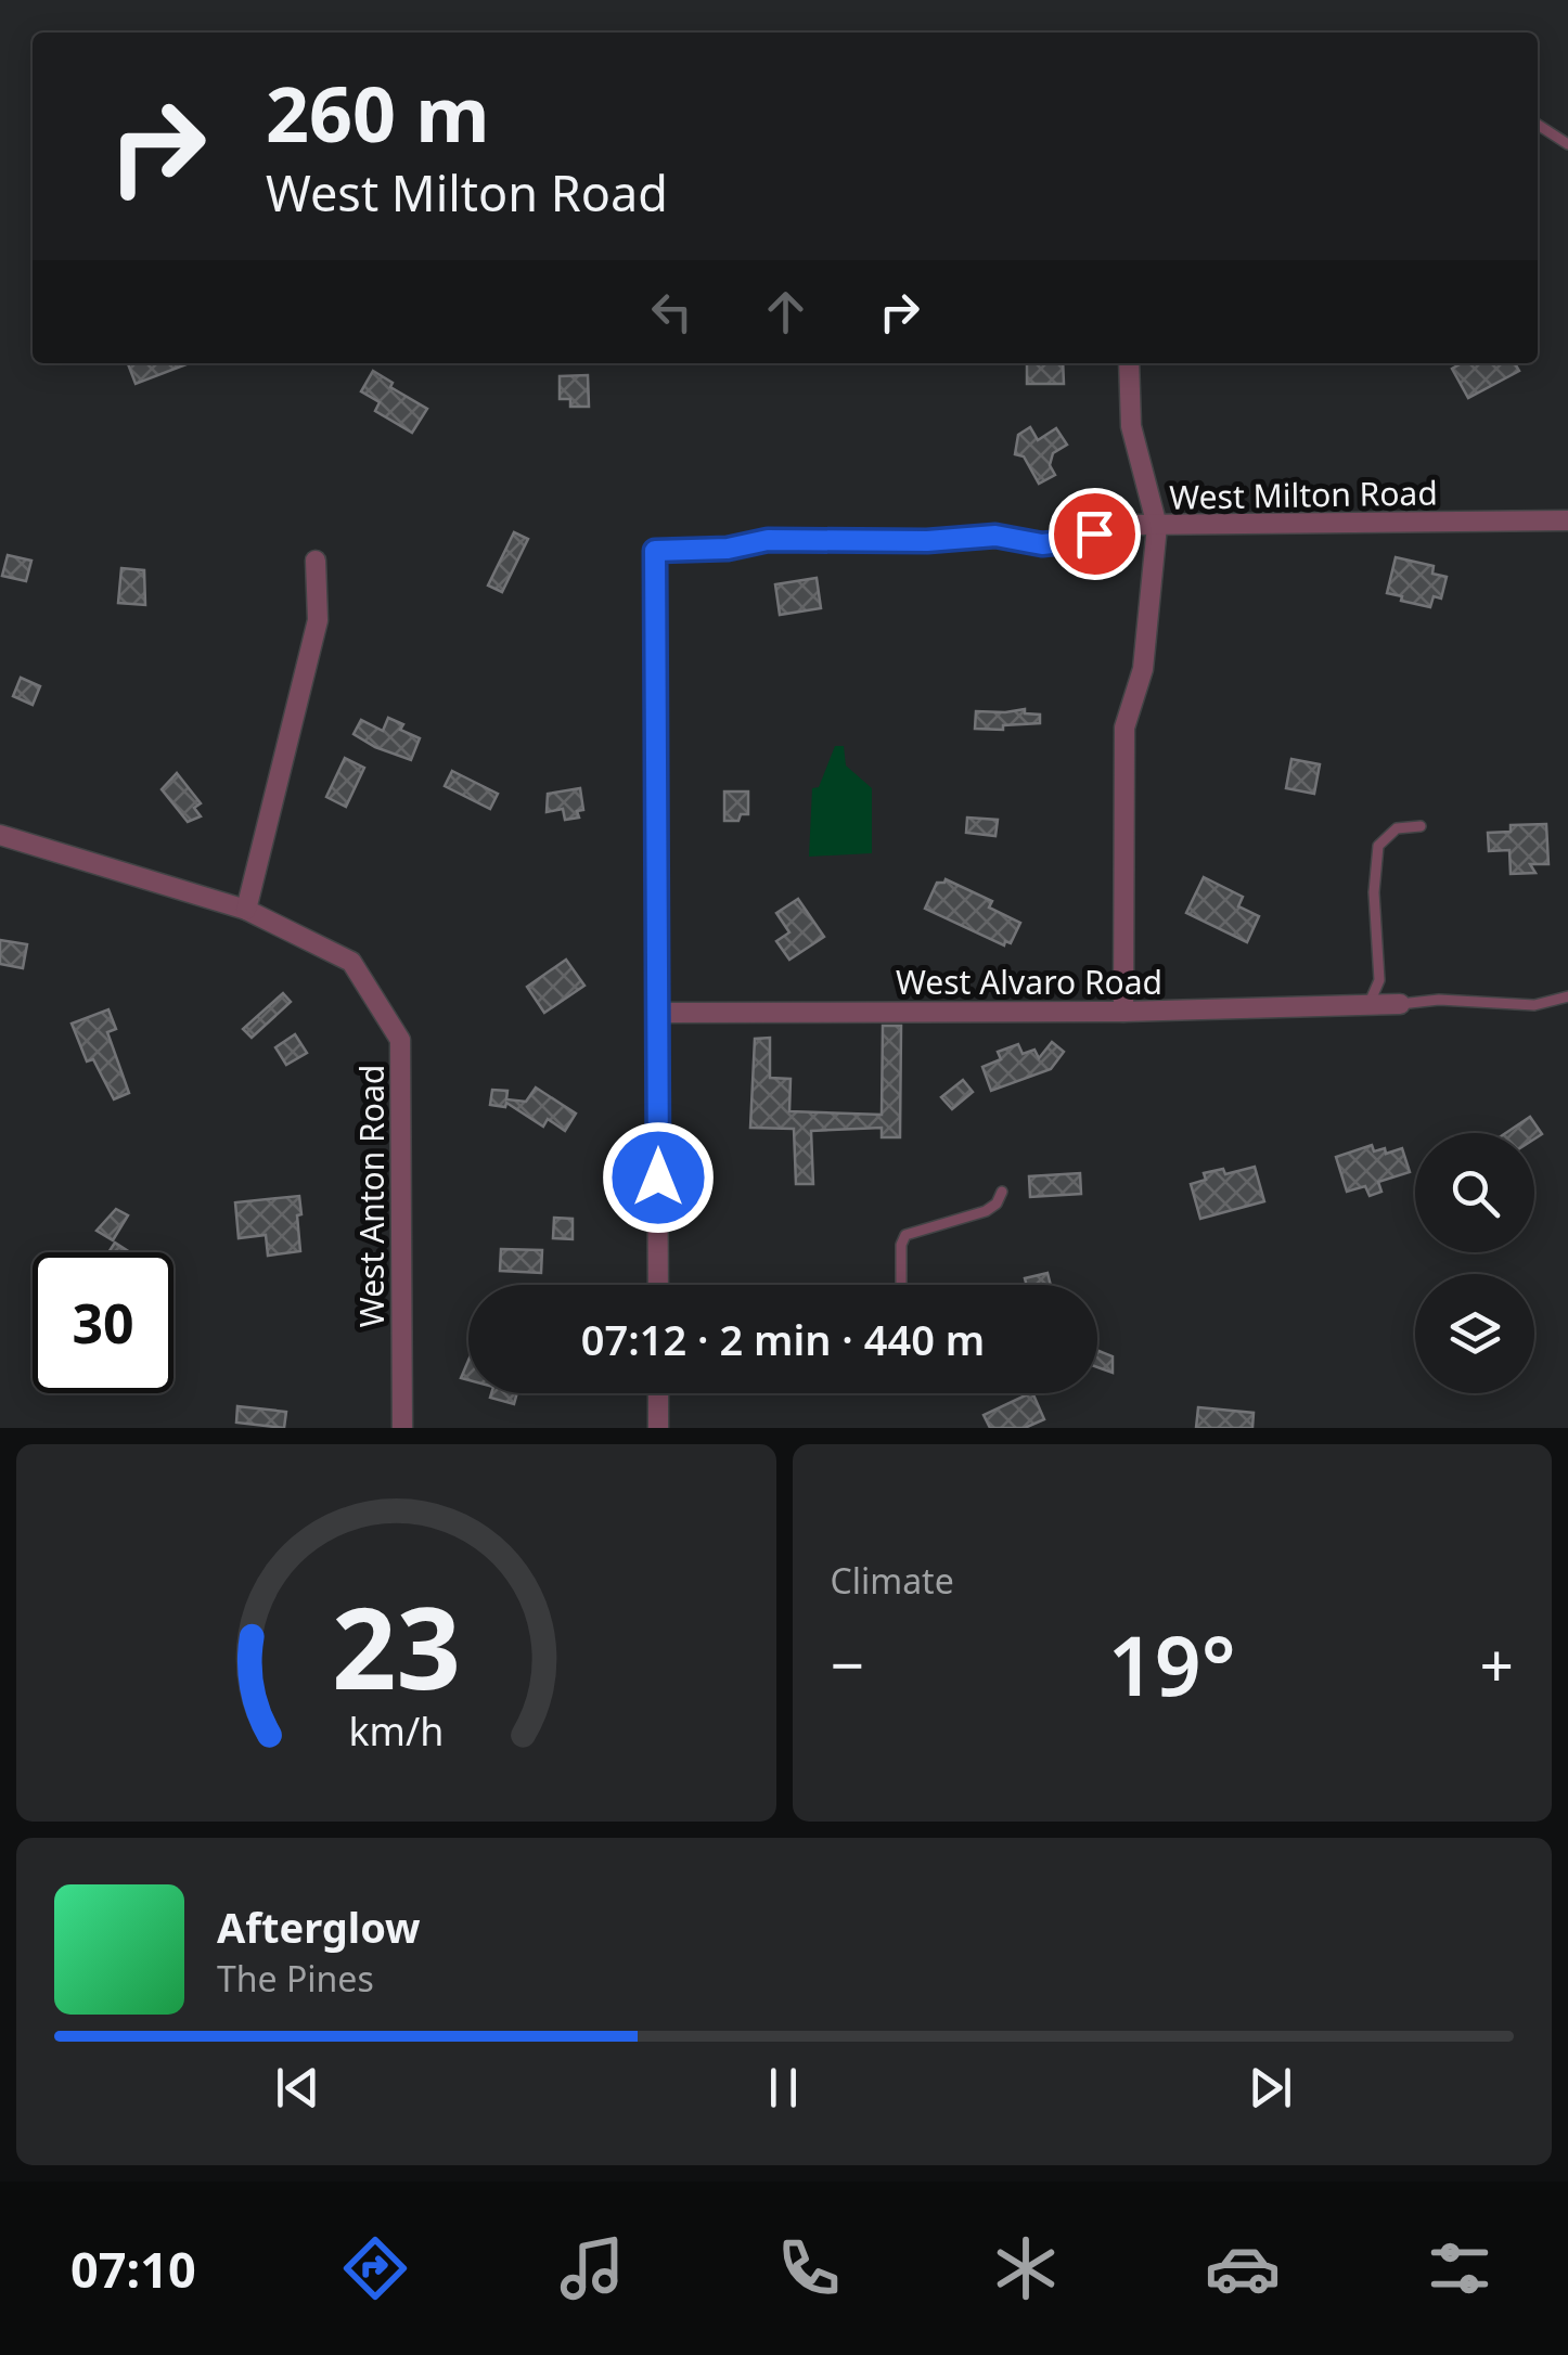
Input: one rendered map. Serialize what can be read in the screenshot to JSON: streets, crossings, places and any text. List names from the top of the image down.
{
  "streets": {
    "street": ["West Milton Road", "West Alvaro Road", "West Anton Road"]
  },
  "crossings": [
    ["West Milton Road", "West Alvaro Road"]
  ],
  "page": {
    "turn": ["260 m", "West Milton Road"],
    "limit": "30",
    "trip": "07:12 · 2 min · 440 m",
    "tile": "Climate",
    "heat": ["−", "19°", "+"],
    "song": ["Afterglow", "The Pines"],
    "tabs": "07:10",
    "gauge": ["23", "km/h"]
  }
}
